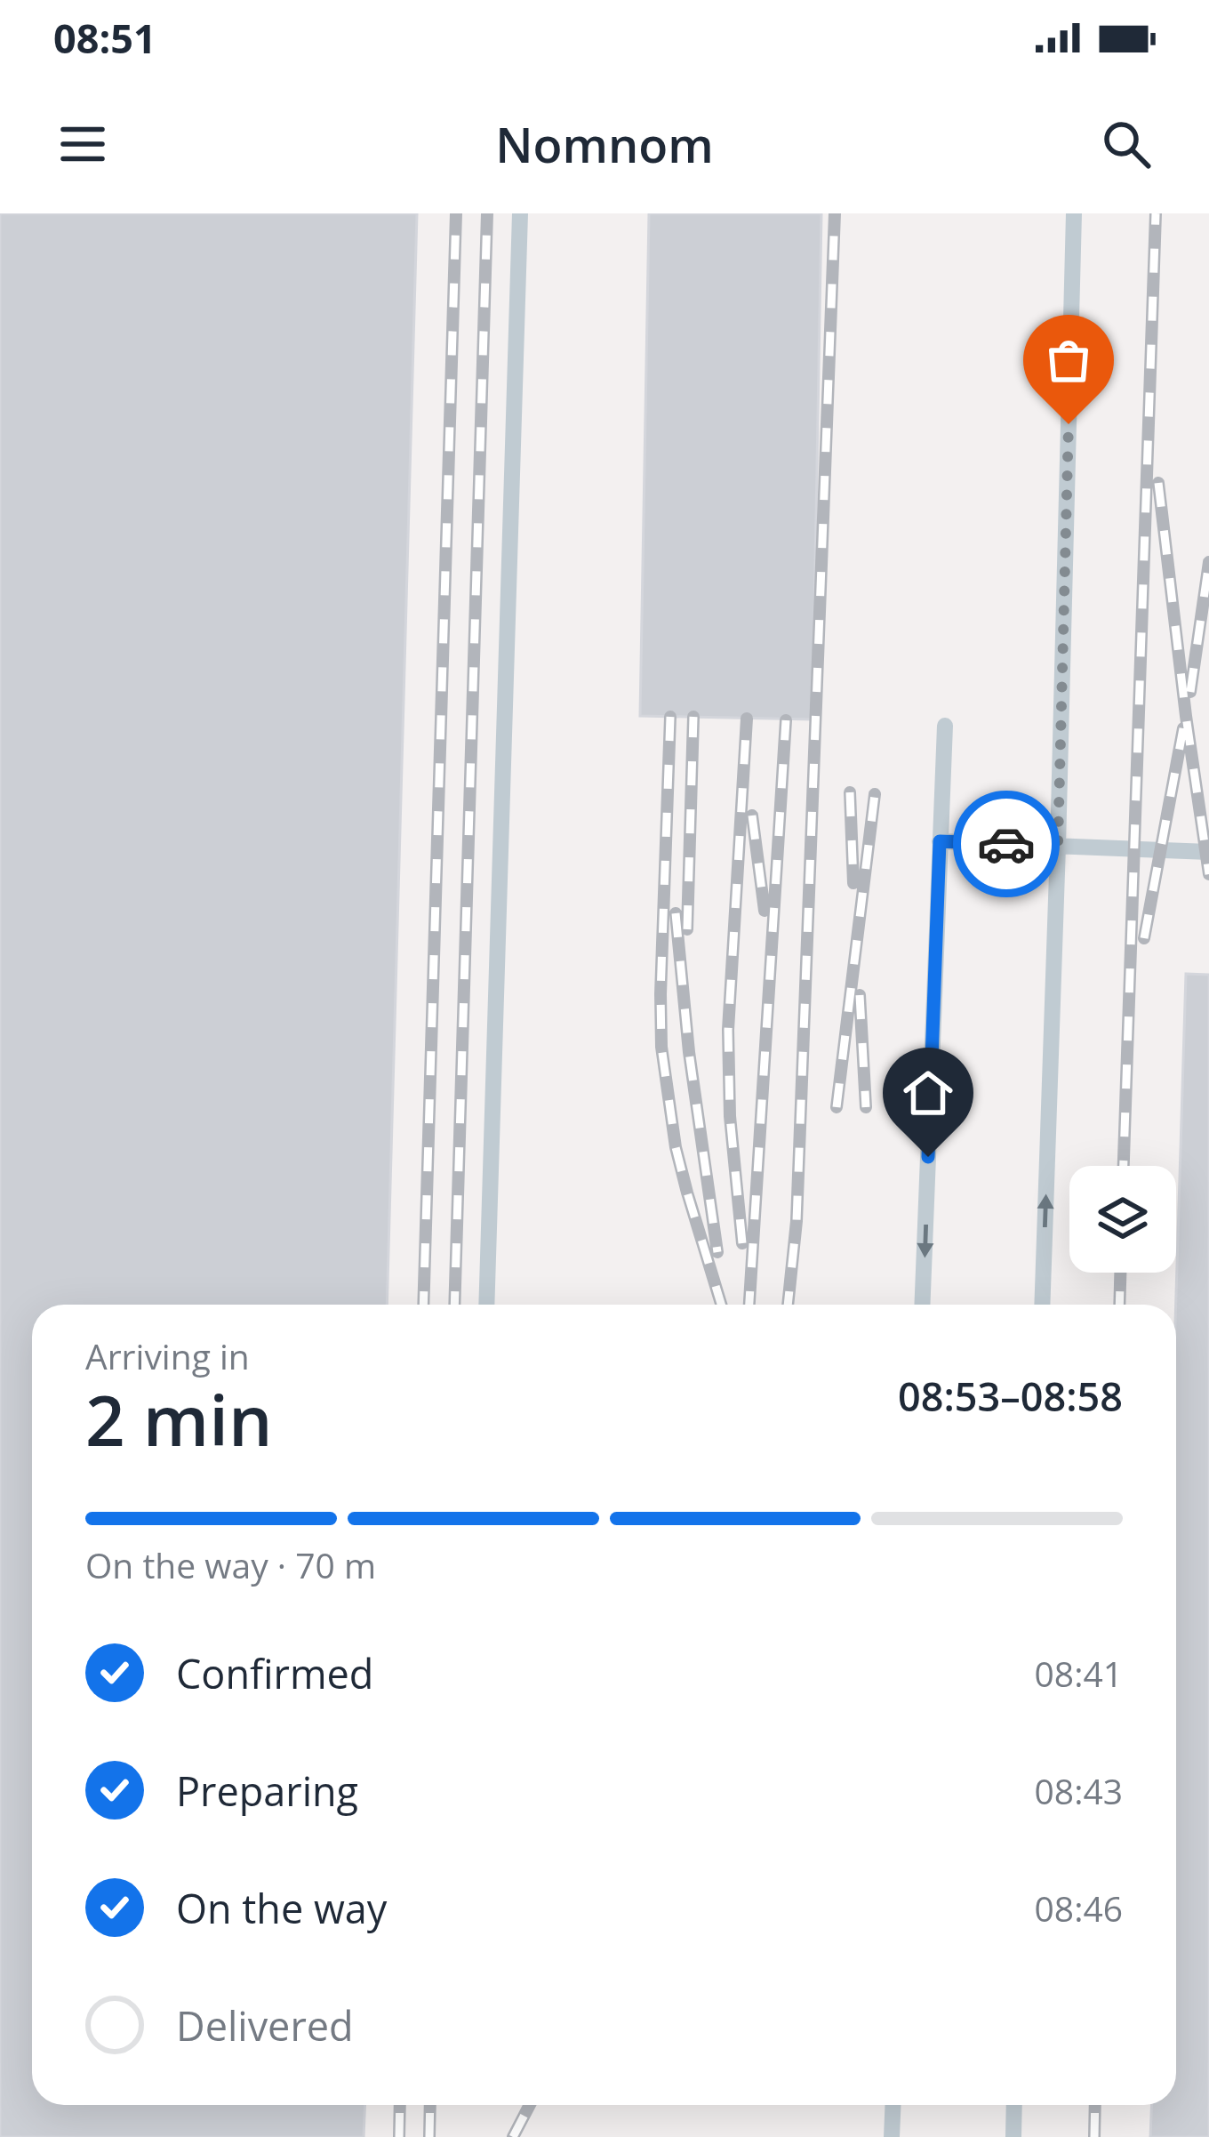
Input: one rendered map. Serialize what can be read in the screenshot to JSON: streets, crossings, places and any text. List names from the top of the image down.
{
  "page": {
    "status": "08:51",
    "header": "Nomnom",
    "heading": ["2 min", "Arriving in", "08:53–08:58"],
    "bar": "On the way · 70 m",
    "list": [
      ["Confirmed", "08:41"],
      ["Preparing", "08:43"],
      ["On the way", "08:46"],
      "Delivered"
    ]
  }
}
